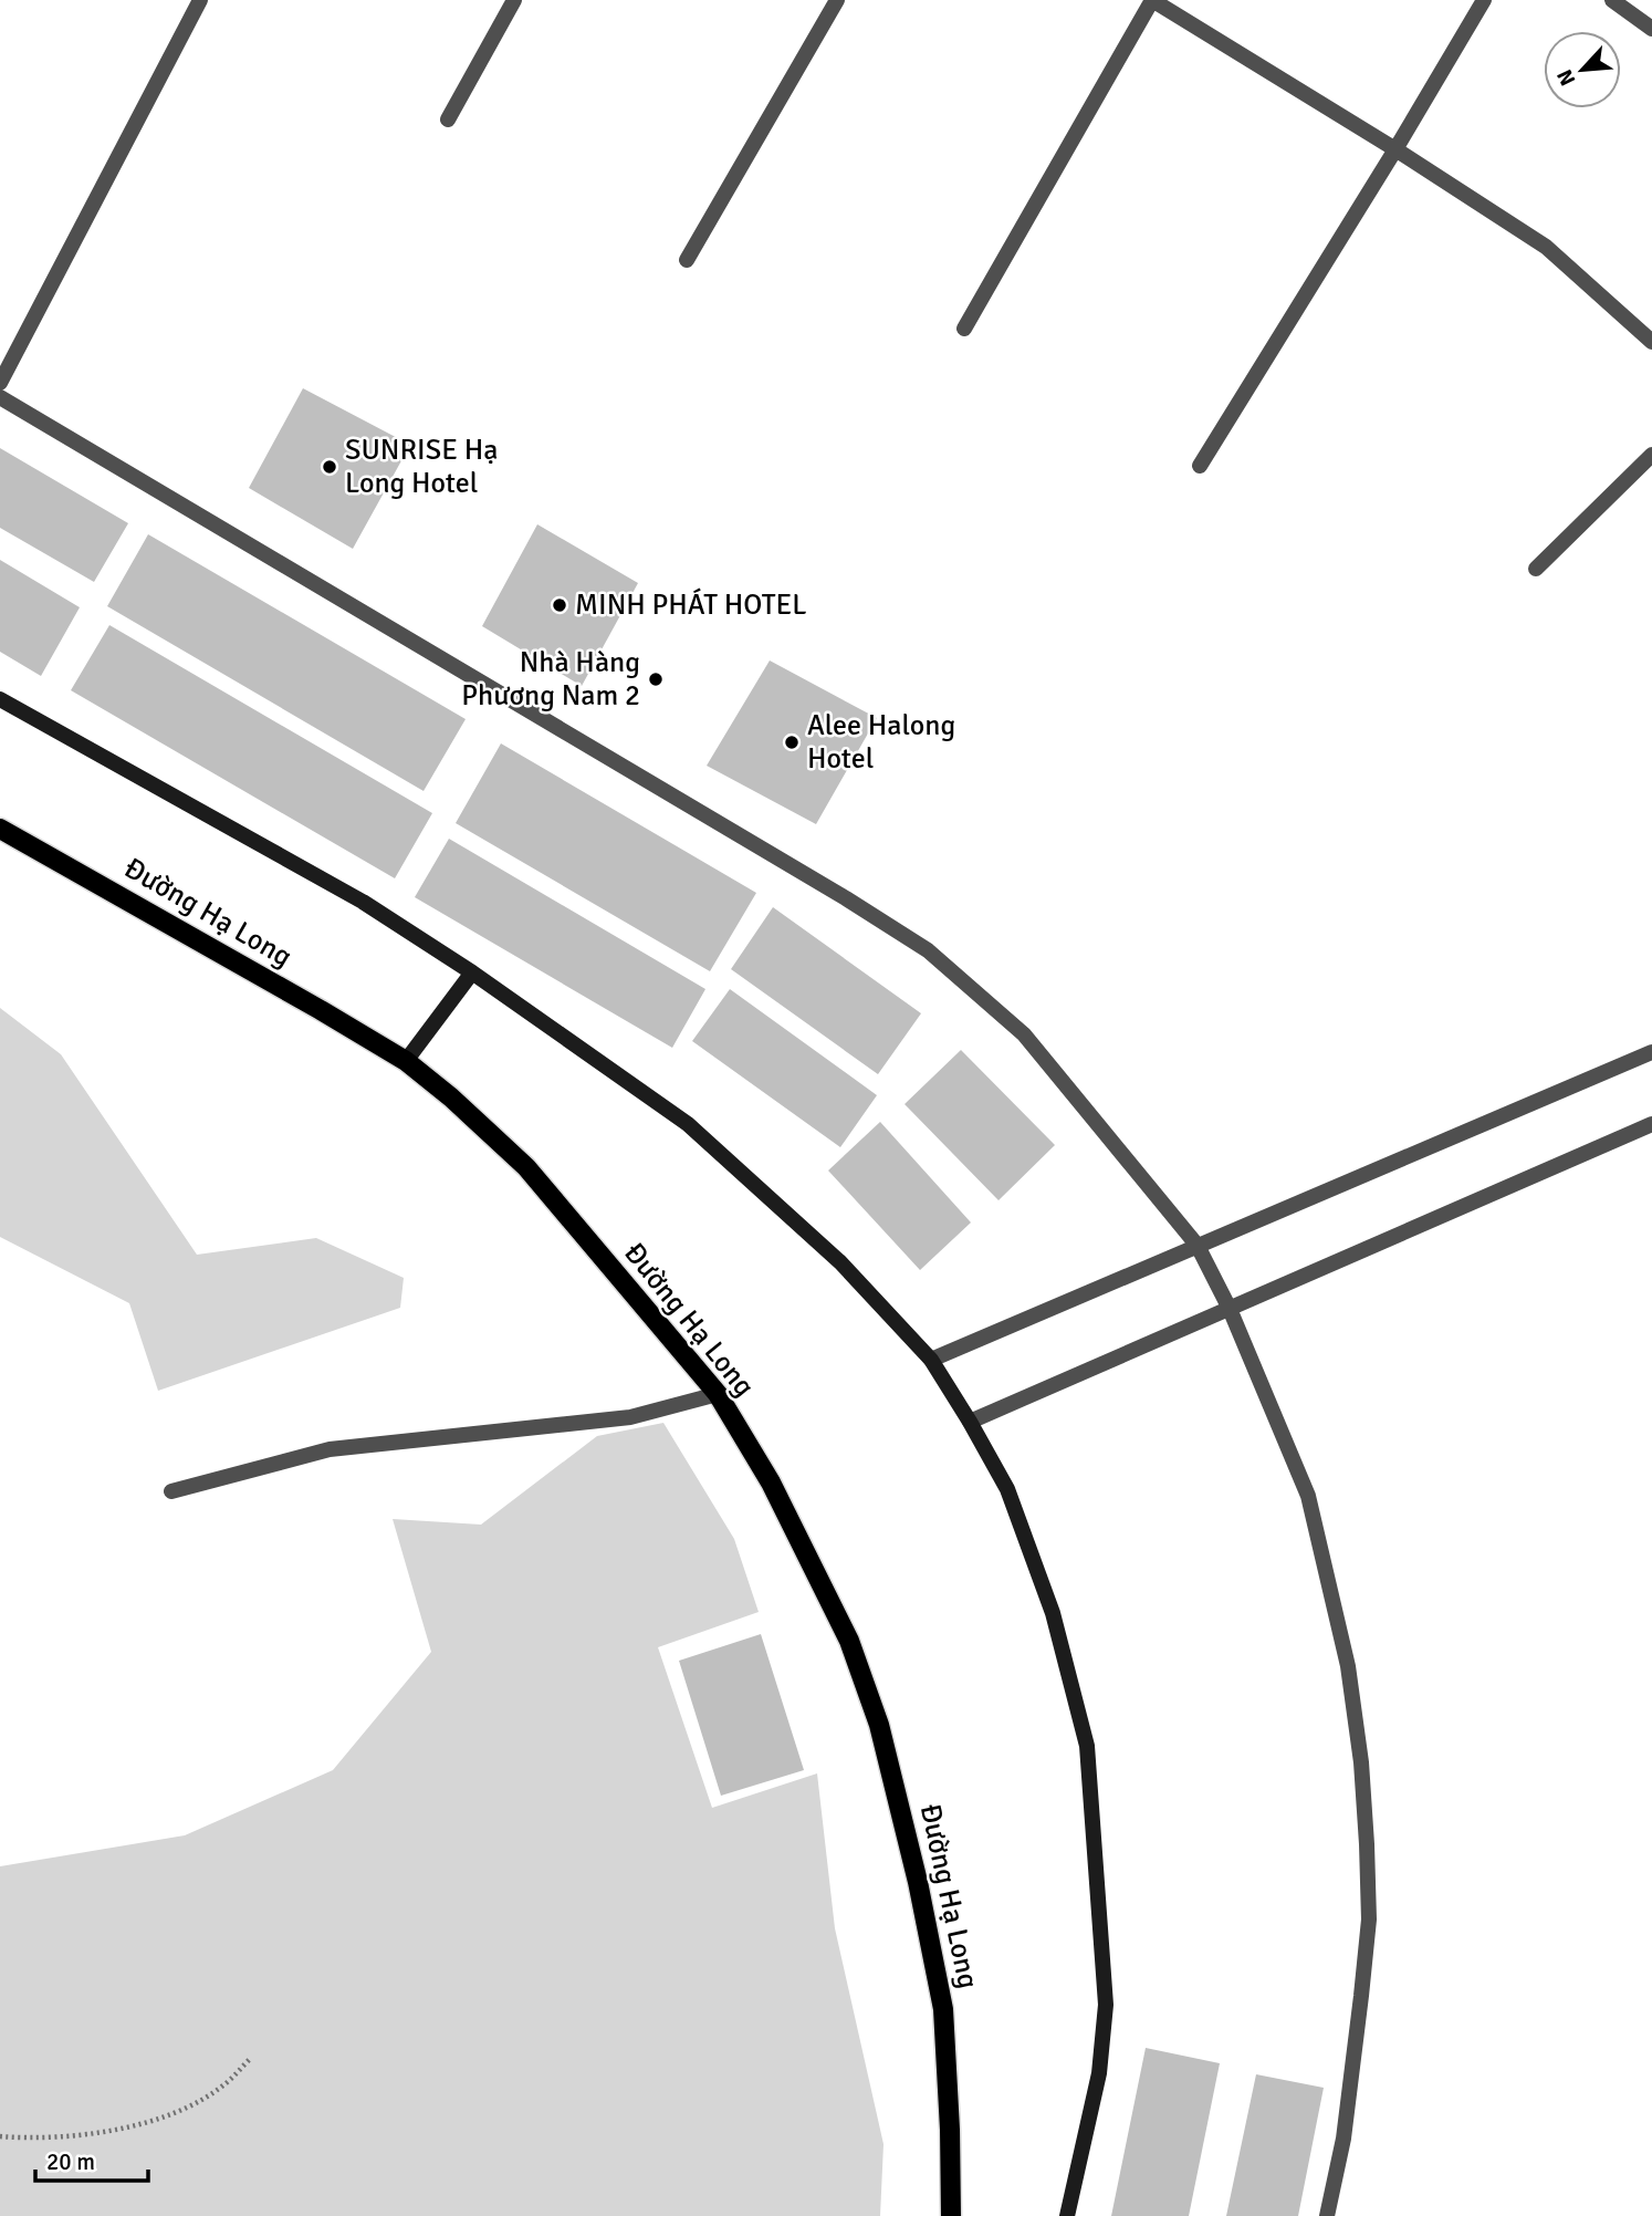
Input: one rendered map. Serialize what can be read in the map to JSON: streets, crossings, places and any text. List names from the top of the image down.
{
  "streets": {
    "main road": ["Đường Hạ Long"]
  },
  "places": [
    "SUNRISE Hạ Long Hotel",
    "MINH PHÁT HOTEL",
    "Nhà Hàng Phương Nam 2",
    "Alee Halong Hotel"
  ],
  "scale_bar": "20 m",
  "north": "bottom left"
}
